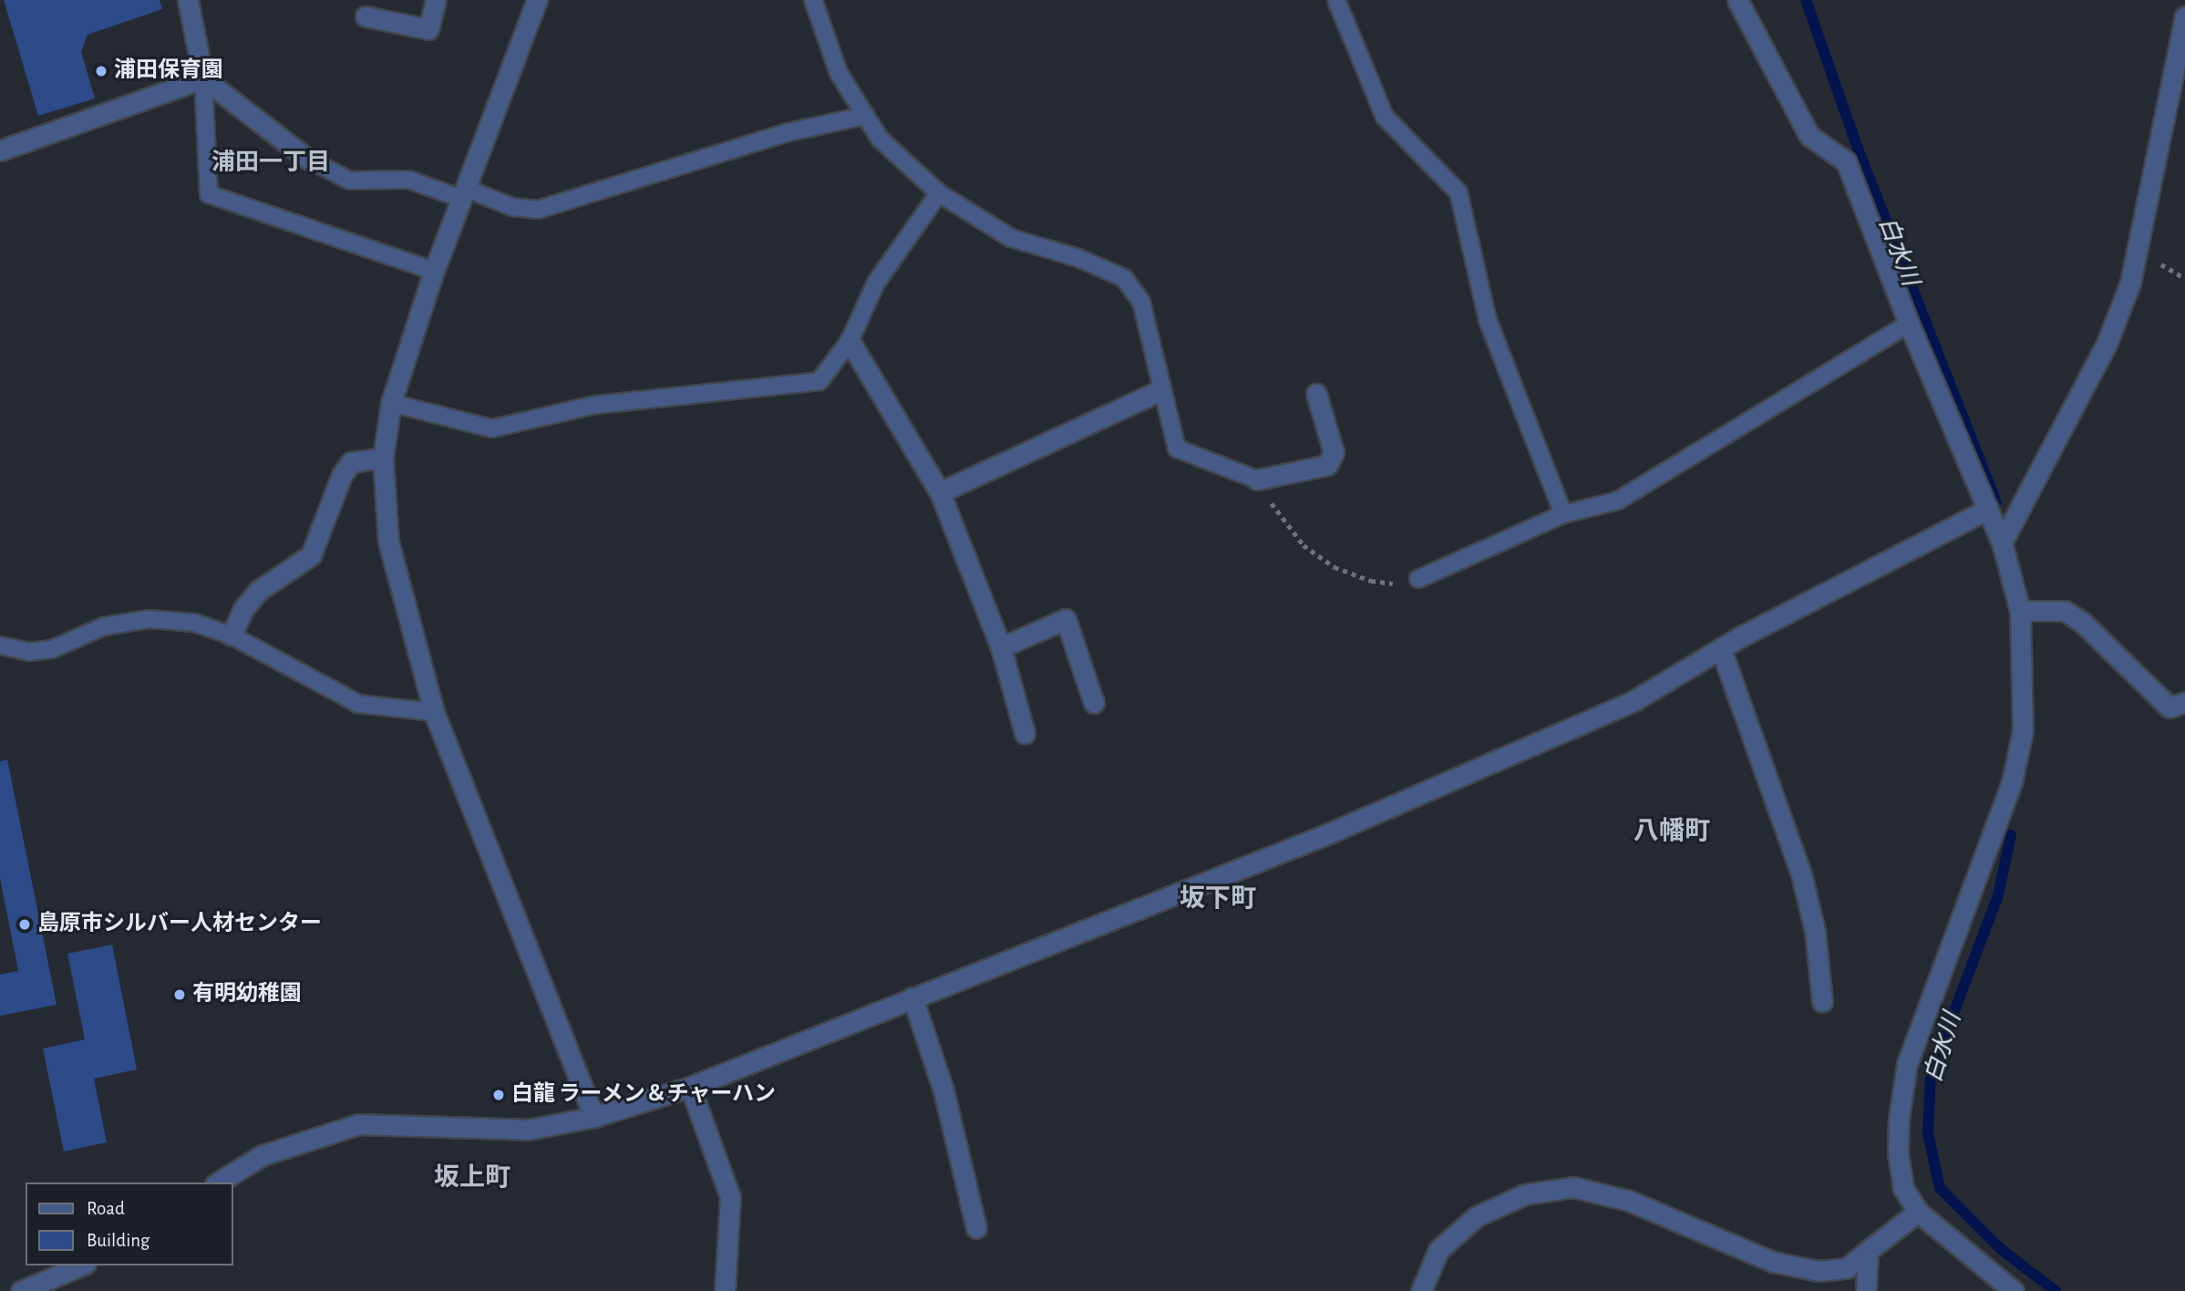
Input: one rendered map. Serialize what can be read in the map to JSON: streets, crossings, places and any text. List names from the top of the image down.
{
  "districts": [
    "浦田一丁目",
    "八幡町",
    "坂下町",
    "坂上町"
  ],
  "water": ["白水川"],
  "places": [
    "浦田保育園",
    "島原市シルバー人材センター",
    "有明幼稚園",
    "白龍 ラーメン＆チャーハン"
  ],
  "legend": ["Road", "Building"]
}
